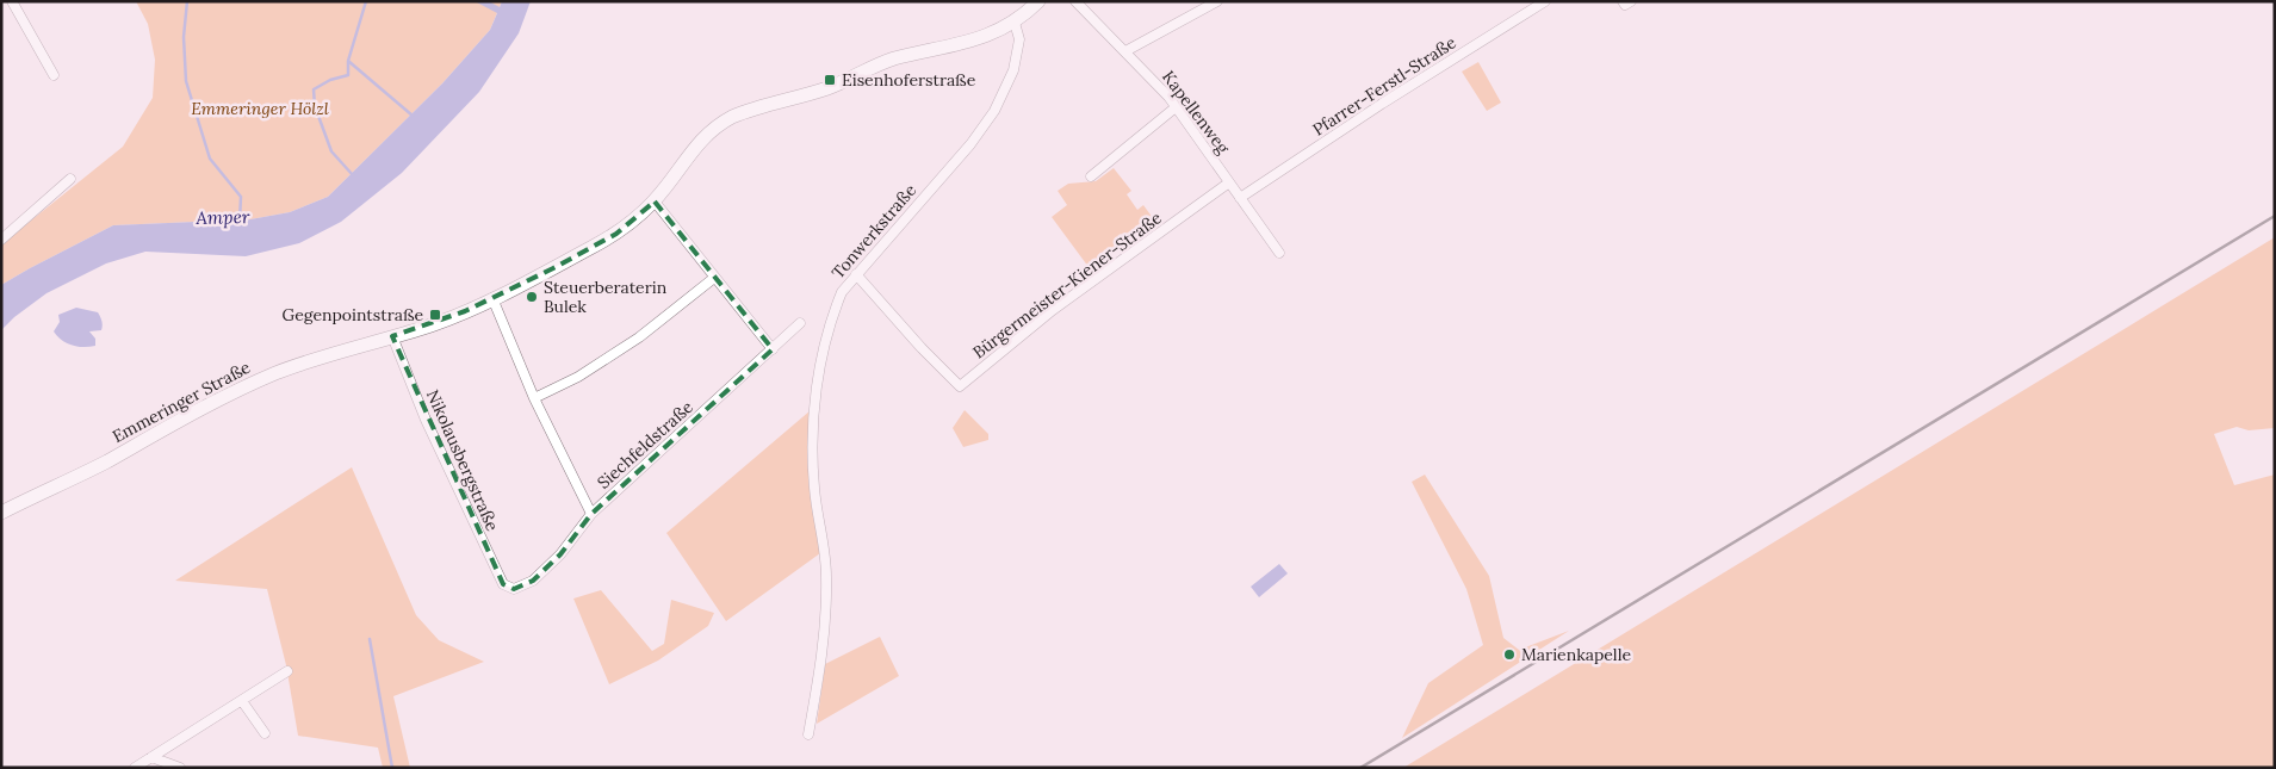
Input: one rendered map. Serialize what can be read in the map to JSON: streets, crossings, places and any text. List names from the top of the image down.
{
  "streets": {
    "street": [
      "Pfarrer-Ferstl-Straße",
      "Kapellenweg",
      "Tonwerkstraße",
      "Bürgermeister-Kiener-Straße",
      "Emmeringer Straße",
      "Siechfeldstraße",
      "Nikolausbergstraße"
    ]
  },
  "crossings": [
    ["Pfarrer-Ferstl-Straße", "Kapellenweg"],
    ["Kapellenweg", "Bürgermeister-Kiener-Straße"],
    ["Tonwerkstraße", "Bürgermeister-Kiener-Straße"],
    ["Tonwerkstraße", "Emmeringer Straße"],
    ["Emmeringer Straße", "Nikolausbergstraße"],
    ["Siechfeldstraße", "Nikolausbergstraße"]
  ],
  "water": ["Amper"],
  "parks": ["Emmeringer Hölzl"],
  "places": {
    "transit": ["Eisenhoferstraße", "Gegenpointstraße"],
    "other": ["Steuerberaterin Bulek", "Marienkapelle"]
  }
}
